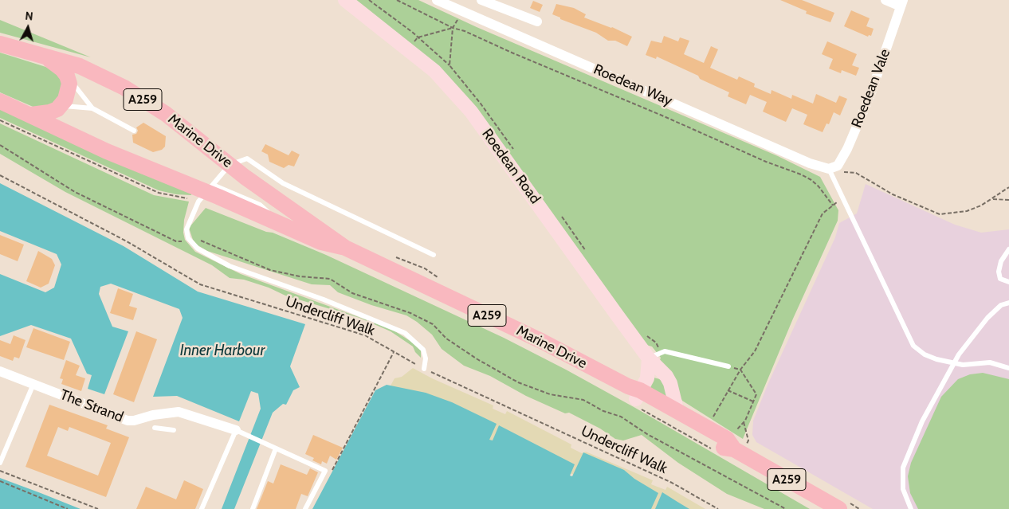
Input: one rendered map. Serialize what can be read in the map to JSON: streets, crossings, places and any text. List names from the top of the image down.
{
  "streets": {
    "main road": ["A259", "Marine Drive", "Roedean Road"],
    "street": ["Roedean Way", "Roedean Vale", "The Strand"],
    "path": ["Undercliff Walk"]
  },
  "crossings": [
    ["Roedean Way", "Roedean Vale"],
    ["Marine Drive", "Roedean Road"]
  ],
  "water": ["Inner Harbour"],
  "north": "top"
}
